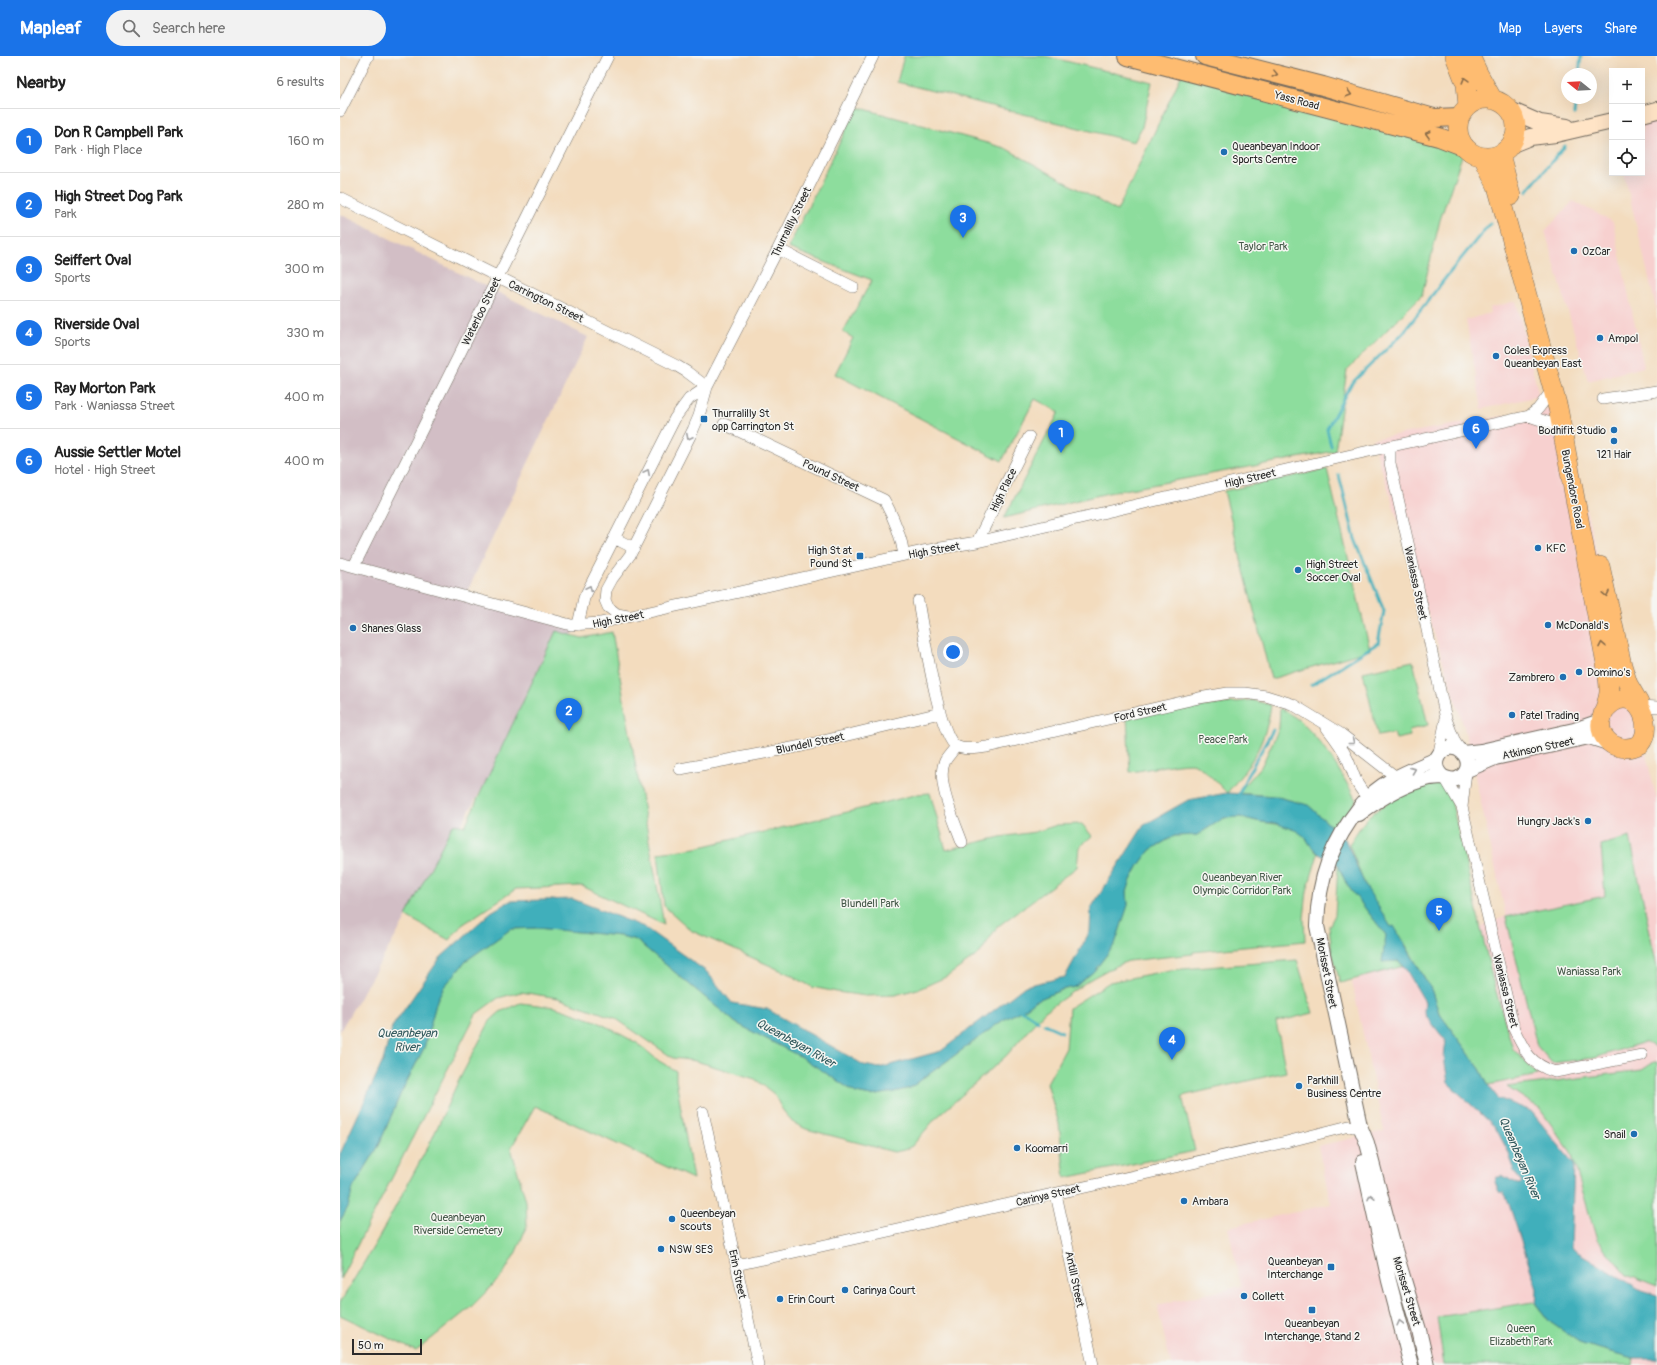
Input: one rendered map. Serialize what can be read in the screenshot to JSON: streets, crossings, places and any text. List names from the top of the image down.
{
  "streets": {
    "highway": ["Bungendore Road"],
    "main road": ["Yass Road"],
    "street": [
      "Thurralilly Street",
      "Carrington Street",
      "Waterloo Street",
      "Pound Street",
      "High Street",
      "High Place",
      "Waniassa Street",
      "Ford Street",
      "Blundell Street",
      "Atkinson Street",
      "Morisset Street",
      "Carinya Street",
      "Erin Street",
      "Antill Street"
    ]
  },
  "crossings": [
    ["Yass Road", "Bungendore Road"],
    ["Thurralilly Street", "Carrington Street"],
    ["Thurralilly Street", "High Street"],
    ["Carrington Street", "Waterloo Street"],
    ["Waterloo Street", "High Street"],
    ["Pound Street", "High Street"],
    ["High Street", "High Place"],
    ["High Street", "Waniassa Street"],
    ["Bungendore Road", "Atkinson Street"],
    ["Waniassa Street", "Atkinson Street"],
    ["Ford Street", "Morisset Street"],
    ["Morisset Street", "Carinya Street"],
    ["Carinya Street", "Erin Street"],
    ["Carinya Street", "Antill Street"]
  ],
  "water": ["Queanbeyan River"],
  "parks": [
    "Taylor Park",
    "Peace Park",
    "Queanbeyan River Olympic Corridor Park",
    "Blundell Park",
    "Waniassa Park",
    "Queanbeyan Riverside Cemetery",
    "Queen Elizabeth Park"
  ],
  "places": {
    "other": [
      "Queanbeyan Indoor Sports Centre",
      "OzCar",
      "Ampol",
      "Coles Express Queanbeyan East",
      "Bodhifit Studio",
      "121 Hair",
      "KFC",
      "High Street Soccer Oval",
      "McDonald's",
      "Shanes Glass",
      "Domino's",
      "Zambrero",
      "Patel Trading",
      "Hungry Jack's",
      "Parkhill Business Centre",
      "Snail",
      "Koomarri",
      "Ambara",
      "Queenbeyan scouts",
      "NSW SES",
      "Carinya Court",
      "Collett",
      "Erin Court"
    ],
    "transit": [
      "Thurralilly St opp Carrington St",
      "High St at Pound St",
      "Queanbeyan Interchange",
      "Queanbeyan Interchange, Stand 2"
    ]
  },
  "scale_bar": "50 m",
  "north": "left",
  "page": {
    "header": "Mapleaf",
    "search": "Search here",
    "nav": ["Map", "Layers", "Share"],
    "heading": ["Nearby", "6 results"],
    "map_buttons": ["+", "−"],
    "list": [
      {
        "mark": "1",
        "name": "Don R Campbell Park",
        "note": "Park · High Place",
        "value": "160 m"
      },
      {
        "mark": "2",
        "name": "High Street Dog Park",
        "note": "Park",
        "value": "280 m"
      },
      {
        "mark": "3",
        "name": "Seiffert Oval",
        "note": "Sports",
        "value": "300 m"
      },
      {
        "mark": "4",
        "name": "Riverside Oval",
        "note": "Sports",
        "value": "330 m"
      },
      {
        "mark": "5",
        "name": "Ray Morton Park",
        "note": "Park · Waniassa Street",
        "value": "400 m"
      },
      {
        "mark": "6",
        "name": "Aussie Settler Motel",
        "note": "Hotel · High Street",
        "value": "400 m"
      }
    ],
    "pins": [
      "3",
      "6",
      "1",
      "2",
      "5",
      "4"
    ],
    "scale": "50 m"
  }
}
